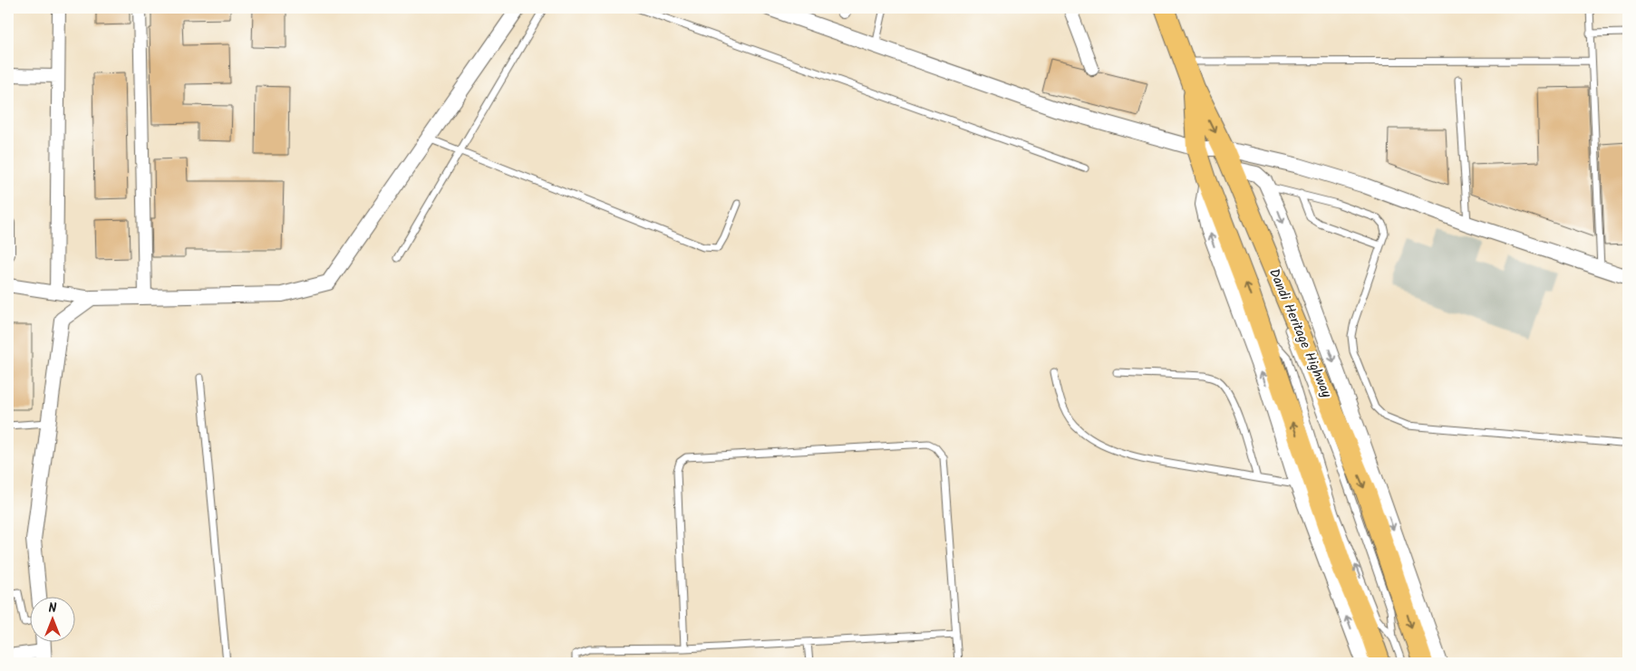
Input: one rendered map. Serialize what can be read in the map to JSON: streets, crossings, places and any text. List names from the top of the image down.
{
  "streets": {
    "highway": ["Dandi Heritage Highway"]
  },
  "north": "top"
}
